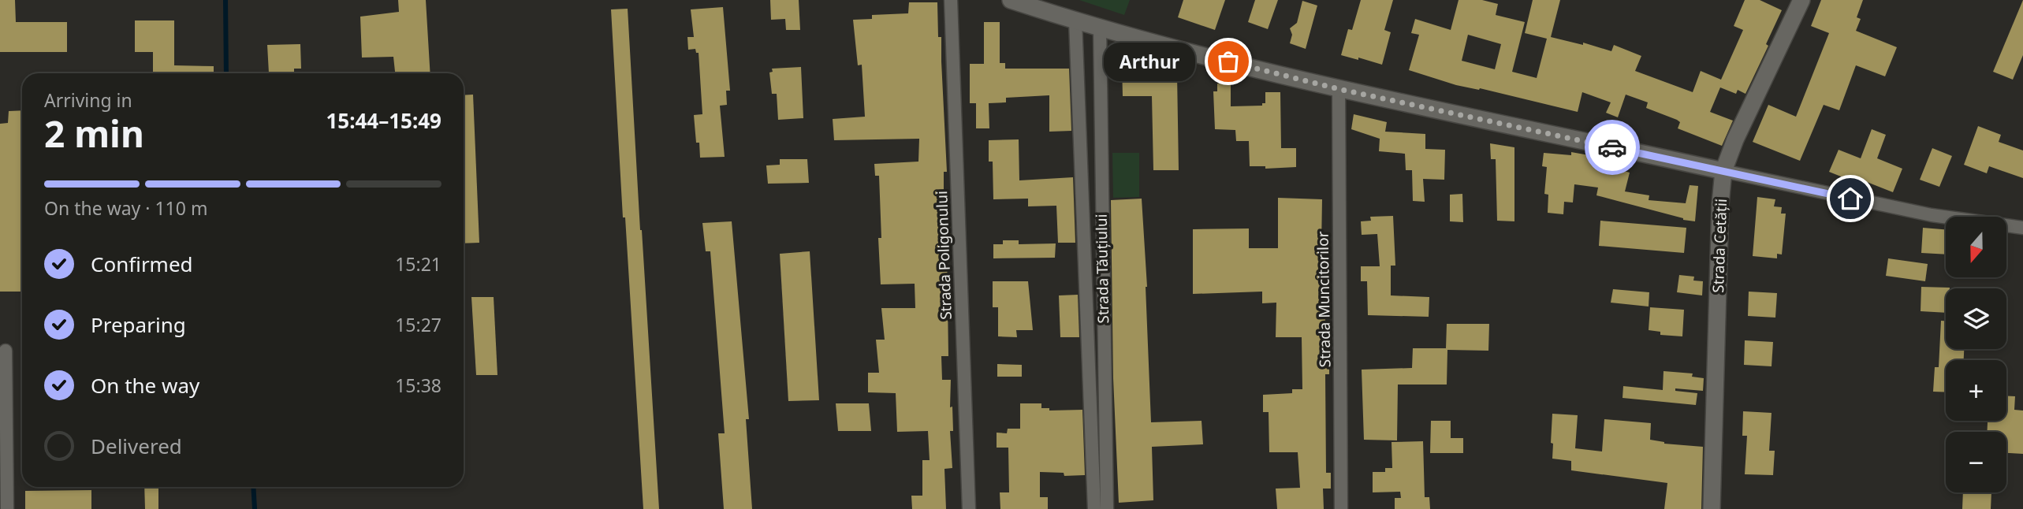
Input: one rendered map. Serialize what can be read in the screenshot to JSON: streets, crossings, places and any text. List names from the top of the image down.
{
  "streets": {
    "main road": ["Strada Cetății"],
    "street": ["Strada Poligonului", "Strada Tăuțiului", "Strada Muncitorilor"]
  },
  "places": ["Arthur"],
  "north": "bottom",
  "page": {
    "bubble": "Arthur",
    "heading": ["2 min", "Arriving in", "15:44–15:49"],
    "bar": "On the way · 110 m",
    "map_buttons": ["+", "−"],
    "list": [
      ["Confirmed", "15:21"],
      ["Preparing", "15:27"],
      ["On the way", "15:38"],
      "Delivered"
    ]
  }
}
